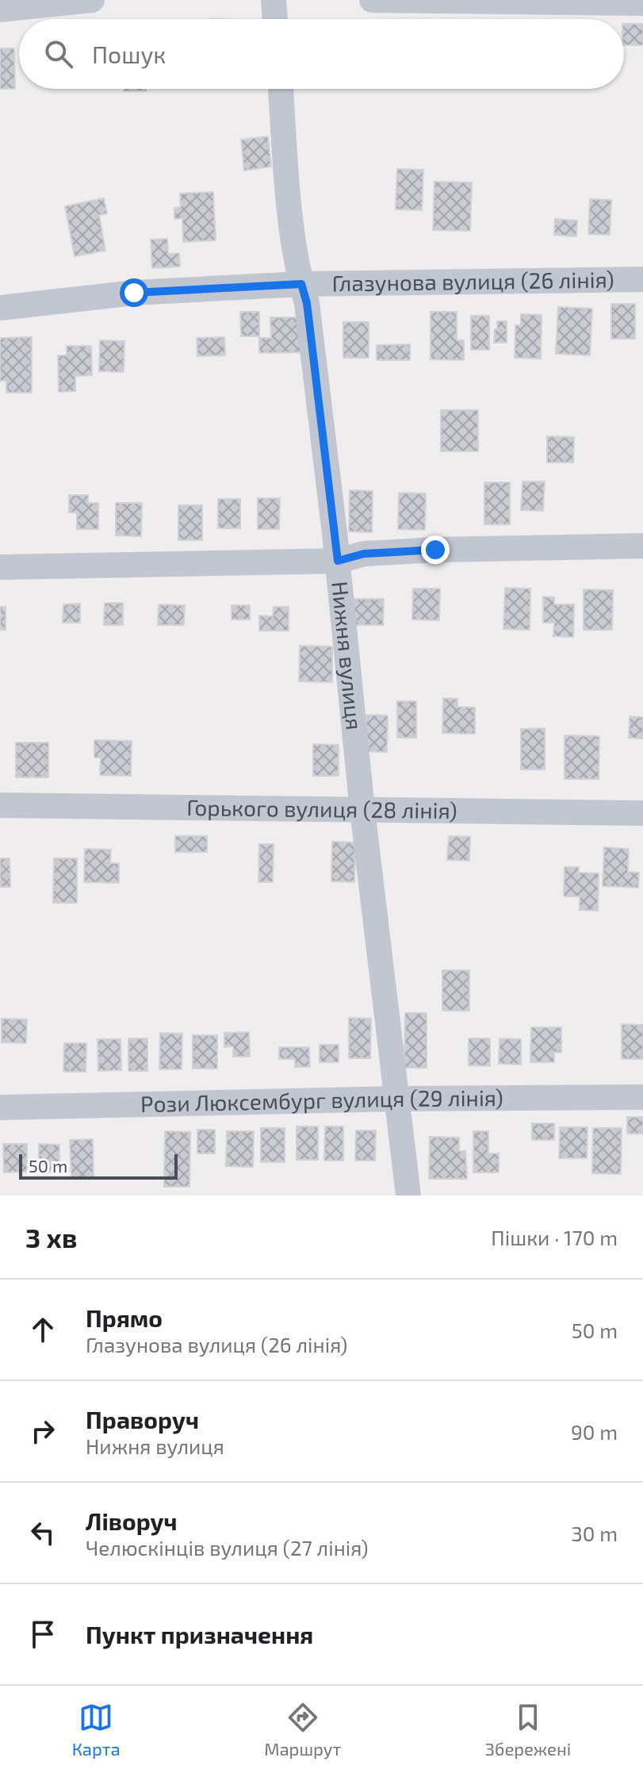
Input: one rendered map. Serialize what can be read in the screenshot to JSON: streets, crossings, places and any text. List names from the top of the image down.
{
  "streets": {
    "street": [
      "Глазунова вулиця (26 лiнiя)",
      "Нижня вулиця",
      "Горького вулиця (28 лiнiя)",
      "Рози Люксембург вулиця (29 лiнiя)"
    ]
  },
  "crossings": [
    ["Глазунова вулиця (26 лiнiя)", "Нижня вулиця"],
    ["Нижня вулиця", "Горького вулиця (28 лiнiя)"],
    ["Нижня вулиця", "Рози Люксембург вулиця (29 лiнiя)"]
  ],
  "scale_bar": "50 m",
  "page": {
    "search": "Пошук",
    "scale": "50 m",
    "heading": ["3 хв", "Пішки · 170 m"],
    "list": [
      ["Прямо", "Глазунова вулиця (26 лiнiя)", "50 m"],
      ["Праворуч", "Нижня вулиця", "90 m"],
      ["Ліворуч", "Челюскінців вулиця (27 лiнiя)", "30 m"],
      "Пункт призначення"
    ],
    "nav": ["Карта", "Маршрут", "Збережені"]
  }
}
